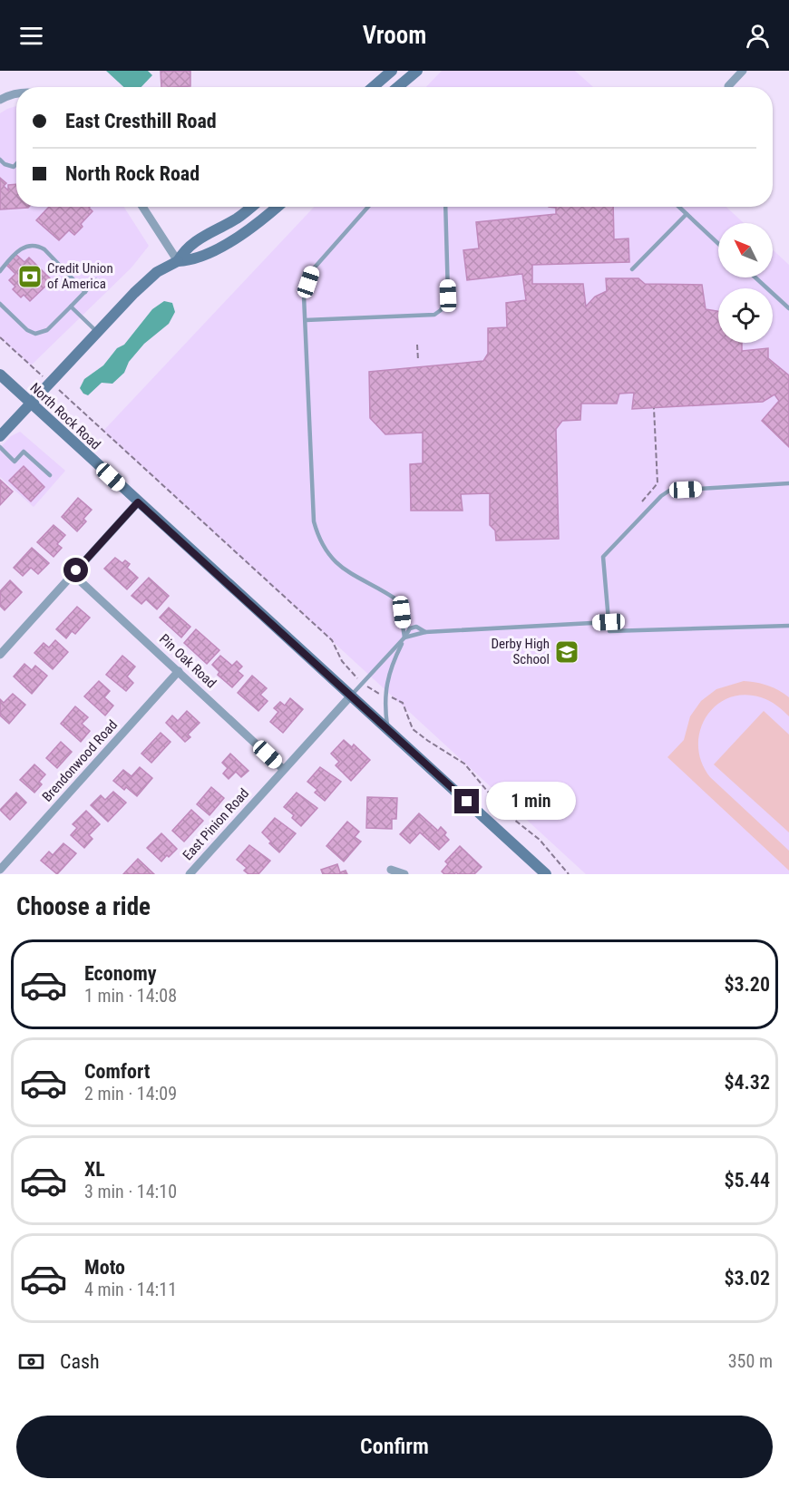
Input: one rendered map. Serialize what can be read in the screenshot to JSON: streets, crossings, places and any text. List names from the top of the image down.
{
  "streets": {
    "main road": ["North Rock Road"],
    "street": ["Pin Oak Road", "Brendonwood Road", "East Pinion Road"]
  },
  "crossings": [
    ["North Rock Road", "East Pinion Road"],
    ["Pin Oak Road", "Brendonwood Road"],
    ["Pin Oak Road", "East Pinion Road"]
  ],
  "places": {
    "bank": ["Credit Union of America"],
    "school or university": ["Derby High School"]
  },
  "north": "top left",
  "page": {
    "header": "Vroom",
    "banner": ["East Cresthill Road", "North Rock Road"],
    "bubble": "1 min",
    "heading": "Choose a ride",
    "list": [
      {
        "name": "Economy",
        "note": "1 min · 14:08",
        "value": "$3.20"
      },
      {
        "name": "Comfort",
        "note": "2 min · 14:09",
        "value": "$4.32"
      },
      {
        "name": "XL",
        "note": "3 min · 14:10",
        "value": "$5.44"
      },
      {
        "name": "Moto",
        "note": "4 min · 14:11",
        "value": "$3.02"
      }
    ],
    "pay": ["Cash", "350 m"],
    "buttons": "Confirm"
  }
}
